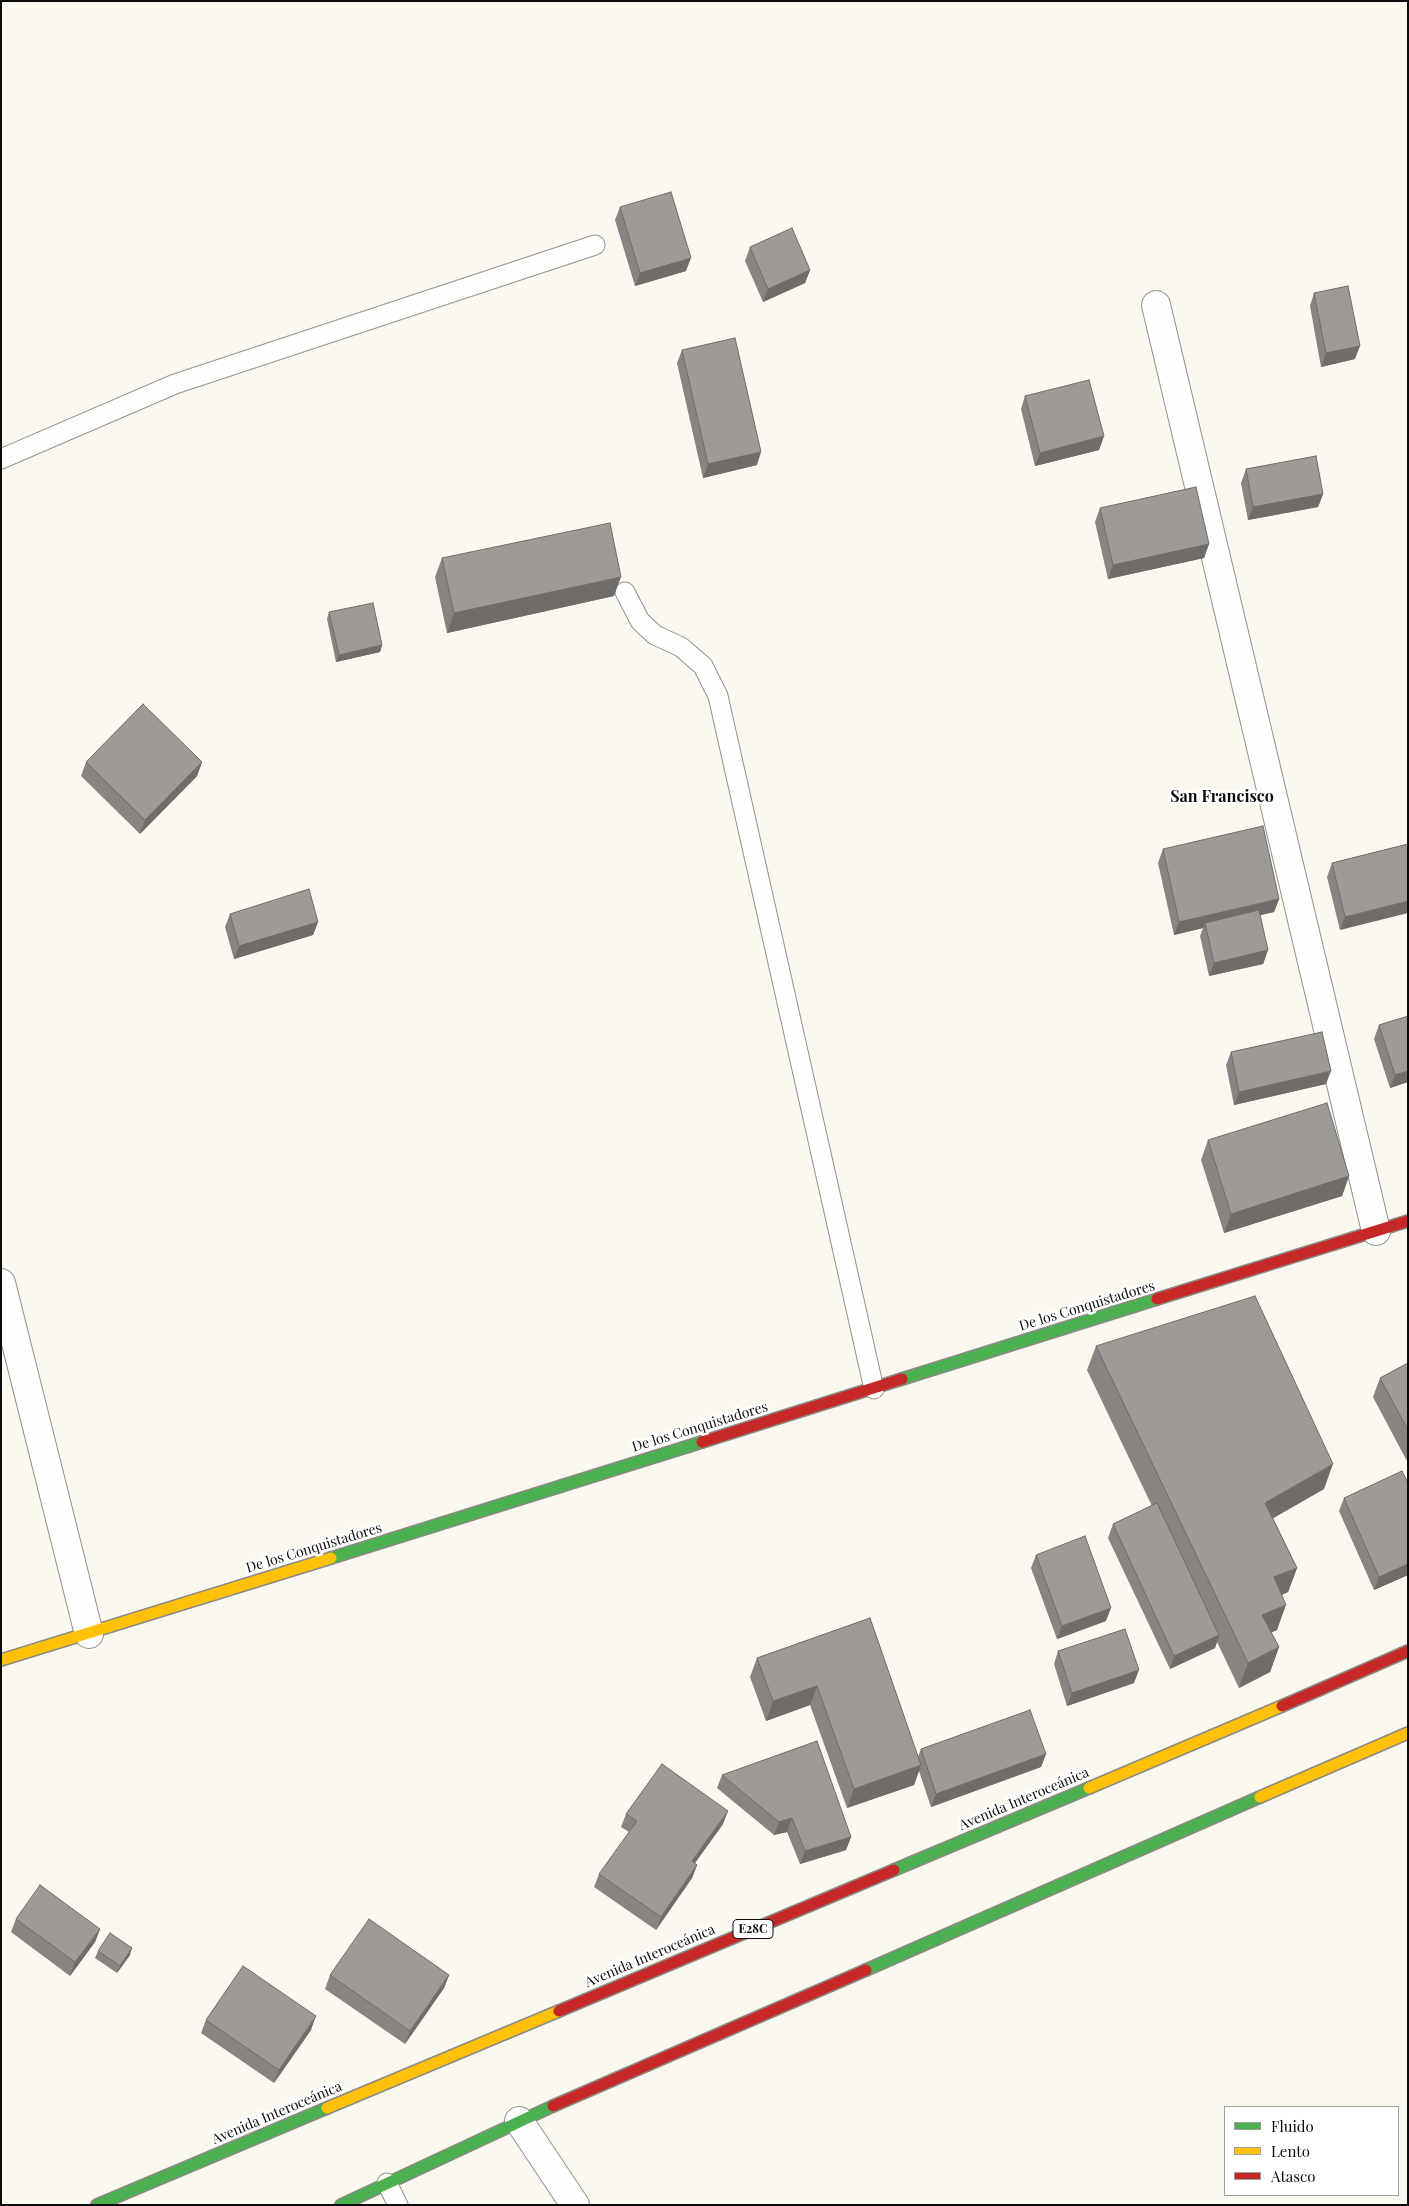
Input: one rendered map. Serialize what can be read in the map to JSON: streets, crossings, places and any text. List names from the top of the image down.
{
  "streets": {
    "main road": ["De los Conquistadores", "Avenida Interoceánica", "E28C"]
  },
  "districts": ["San Francisco"],
  "legend": ["Fluido", "Lento", "Atasco"]
}
